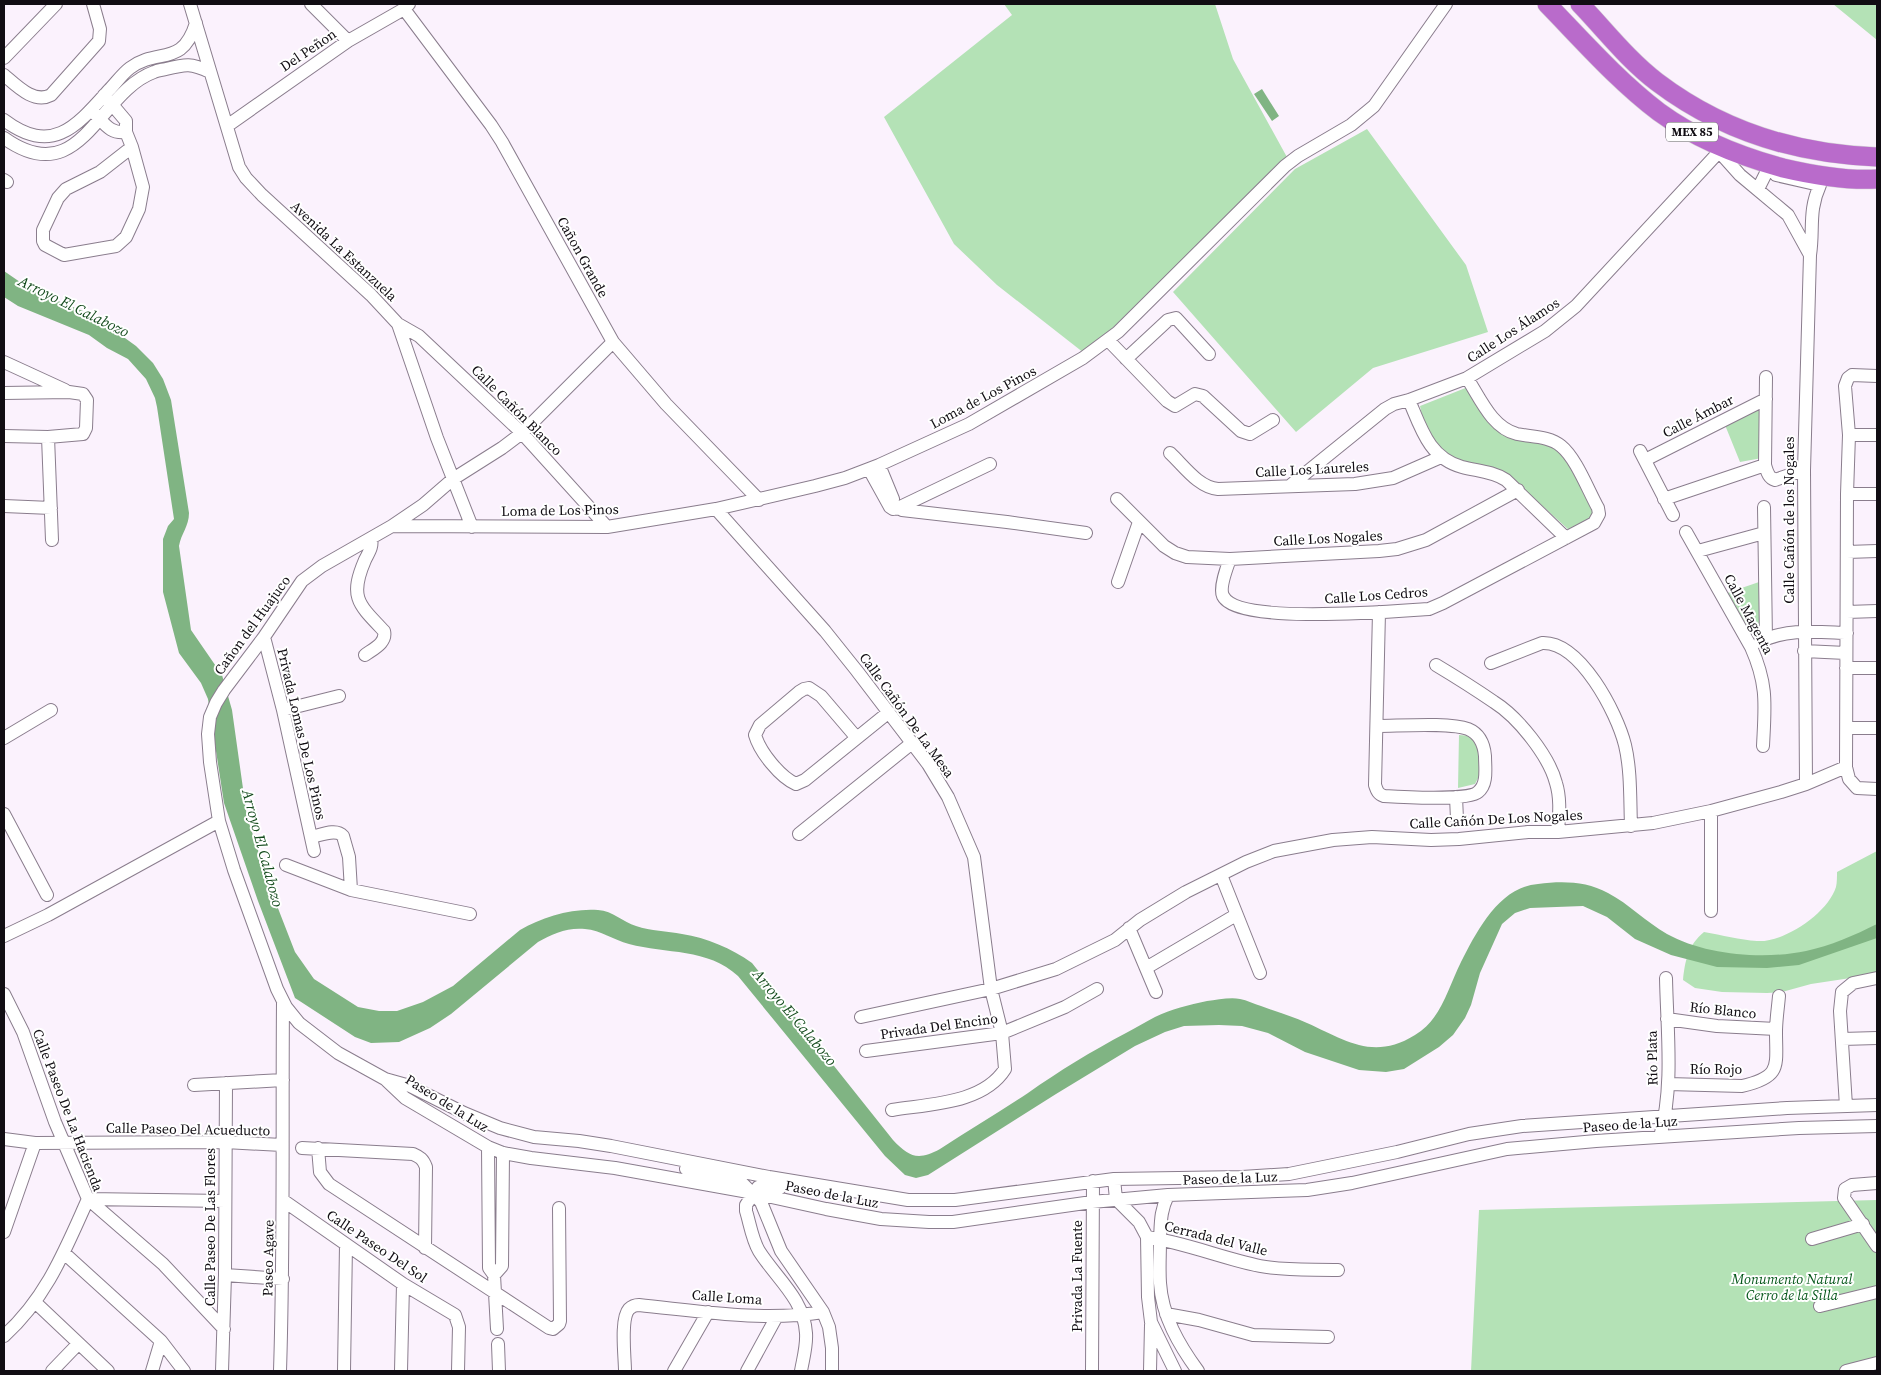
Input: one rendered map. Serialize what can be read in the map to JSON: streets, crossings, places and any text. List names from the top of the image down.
{
  "streets": {
    "highway": ["MEX 85"],
    "street": [
      "Del Peñon",
      "Avenida La Estanzuela",
      "Cañon Grande",
      "Calle Los Álamos",
      "Loma de Los Pinos",
      "Calle Cañón Blanco",
      "Calle Ámbar",
      "Calle Los Laureles",
      "Calle Cañón de los Nogales",
      "Calle Los Nogales",
      "Calle Los Cedros",
      "Calle Magenta",
      "Cañon del Huajuco",
      "Calle Cañón De La Mesa",
      "Privada Lomas De Los Pinos",
      "Calle Cañón De Los Nogales",
      "Río Blanco",
      "Privada Del Encino",
      "Río Plata",
      "Río Rojo",
      "Paseo de la Luz",
      "Calle Paseo De La Hacienda",
      "Calle Paseo Del Acueducto",
      "Calle Paseo De Las Flores",
      "Cerrada del Valle",
      "Calle Paseo Del Sol",
      "Paseo Agave",
      "Privada La Fuente",
      "Calle Loma"
    ]
  },
  "crossings": [
    ["Del Peñon", "Avenida La Estanzuela"],
    ["Del Peñon", "Cañon Grande"],
    ["Avenida La Estanzuela", "Loma de Los Pinos"],
    ["Avenida La Estanzuela", "Calle Cañón Blanco"],
    ["Avenida La Estanzuela", "Cañon del Huajuco"],
    ["Cañon Grande", "Loma de Los Pinos"],
    ["Cañon Grande", "Cañon del Huajuco"],
    ["Calle Los Álamos", "Calle Los Laureles"],
    ["Calle Los Álamos", "Calle Los Cedros"],
    ["Loma de Los Pinos", "Calle Cañón Blanco"],
    ["Loma de Los Pinos", "Cañon del Huajuco"],
    ["Loma de Los Pinos", "Calle Cañón De La Mesa"],
    ["Calle Cañón Blanco", "Cañon del Huajuco"],
    ["Calle Cañón de los Nogales", "Calle Cañón De Los Nogales"],
    ["Calle Los Nogales", "Calle Los Cedros"],
    ["Cañon del Huajuco", "Privada Lomas De Los Pinos"],
    ["Calle Cañón De La Mesa", "Calle Cañón De Los Nogales"],
    ["Calle Cañón De La Mesa", "Privada Del Encino"],
    ["Río Blanco", "Río Plata"],
    ["Río Blanco", "Río Rojo"],
    ["Río Plata", "Río Rojo"],
    ["Río Plata", "Paseo de la Luz"],
    ["Paseo de la Luz", "Privada La Fuente"],
    ["Calle Paseo De La Hacienda", "Calle Paseo Del Acueducto"],
    ["Calle Paseo Del Acueducto", "Calle Paseo De Las Flores"],
    ["Calle Paseo Del Acueducto", "Paseo Agave"],
    ["Calle Paseo Del Sol", "Paseo Agave"]
  ],
  "water": ["Arroyo El Calabozo"],
  "parks": ["Monumento Natural Cerro de la Silla"]
}
